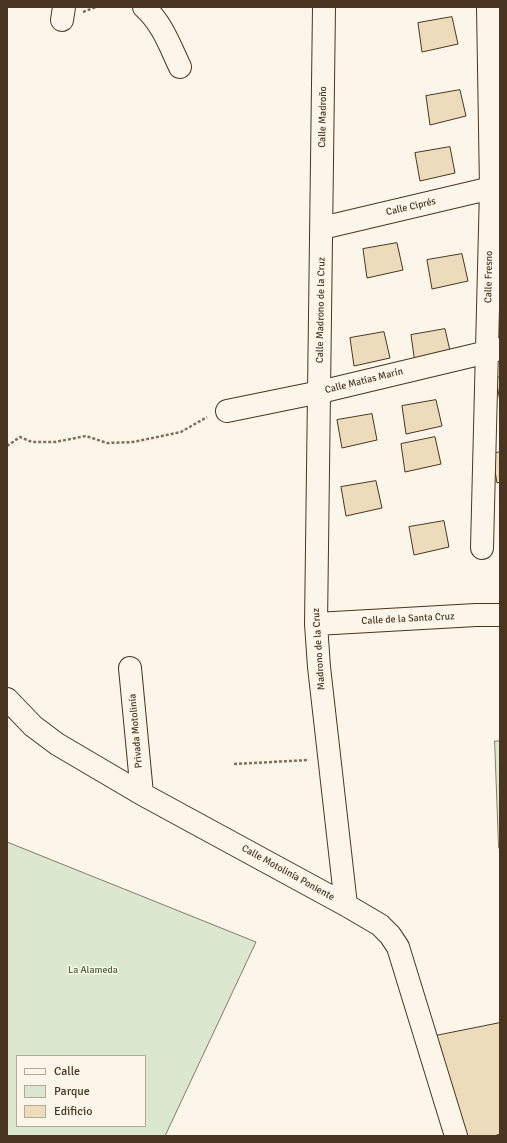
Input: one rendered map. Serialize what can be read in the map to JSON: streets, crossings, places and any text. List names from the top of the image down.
{
  "streets": {
    "street": [
      "Calle Madroño",
      "Calle Ciprés",
      "Calle Fresno",
      "Calle Madrono de la Cruz",
      "Calle Matías Marín",
      "Calle de la Santa Cruz",
      "Madrono de la Cruz",
      "Privada Motolinía",
      "Calle Motolinía Poniente"
    ]
  },
  "crossings": [
    ["Calle Madroño", "Calle Ciprés"],
    ["Calle Madroño", "Calle Madrono de la Cruz"],
    ["Calle Ciprés", "Calle Fresno"],
    ["Calle Ciprés", "Calle Madrono de la Cruz"],
    ["Calle Fresno", "Calle Matías Marín"],
    ["Calle Madrono de la Cruz", "Calle Matías Marín"],
    ["Calle Madrono de la Cruz", "Madrono de la Cruz"],
    ["Calle Matías Marín", "Madrono de la Cruz"],
    ["Calle de la Santa Cruz", "Madrono de la Cruz"],
    ["Madrono de la Cruz", "Calle Motolinía Poniente"],
    ["Privada Motolinía", "Calle Motolinía Poniente"]
  ],
  "parks": ["La Alameda"],
  "legend": ["Calle", "Parque", "Edificio"]
}
